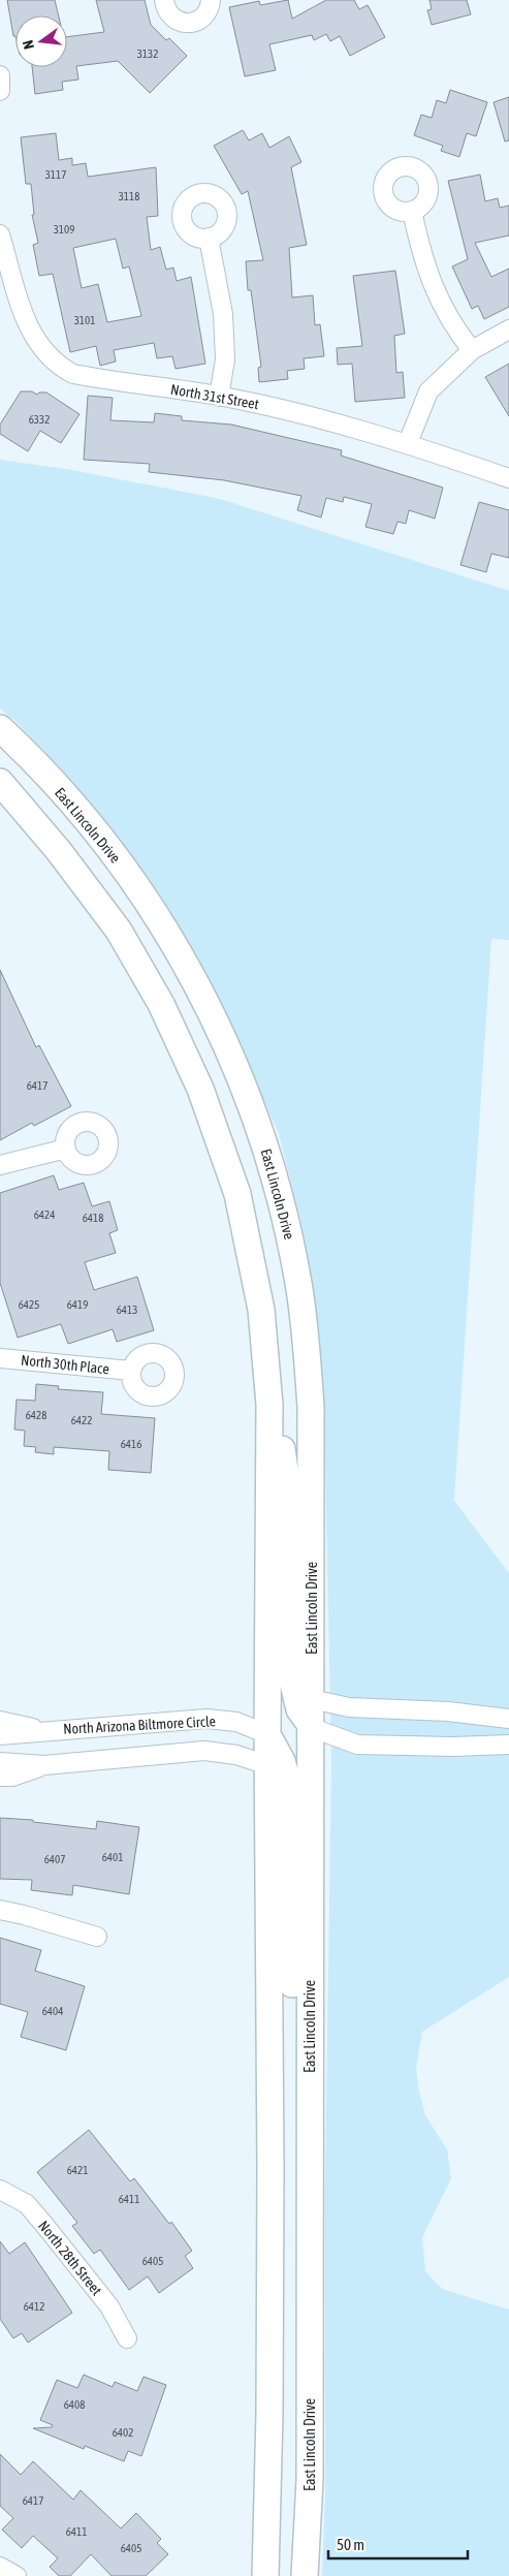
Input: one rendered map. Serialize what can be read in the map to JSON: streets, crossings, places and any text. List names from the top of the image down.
{
  "streets": {
    "main road": ["East Lincoln Drive"],
    "street": [
      "North 31st Street",
      "North 30th Place",
      "North Arizona Biltmore Circle",
      "North 28th Street"
    ]
  },
  "crossings": [
    ["East Lincoln Drive", "North Arizona Biltmore Circle"]
  ],
  "house_numbers": [
    "3132",
    "3117",
    "3118",
    "3109",
    "3101",
    "6332",
    "6417",
    "6424",
    "6418",
    "6425",
    "6419",
    "6413",
    "6428",
    "6422",
    "6416",
    "6401",
    "6407",
    "6404",
    "6421",
    "6411",
    "6405",
    "6412",
    "6408",
    "6402",
    "6417",
    "6411",
    "6405"
  ],
  "scale_bar": "50 m",
  "north": "left"
}
